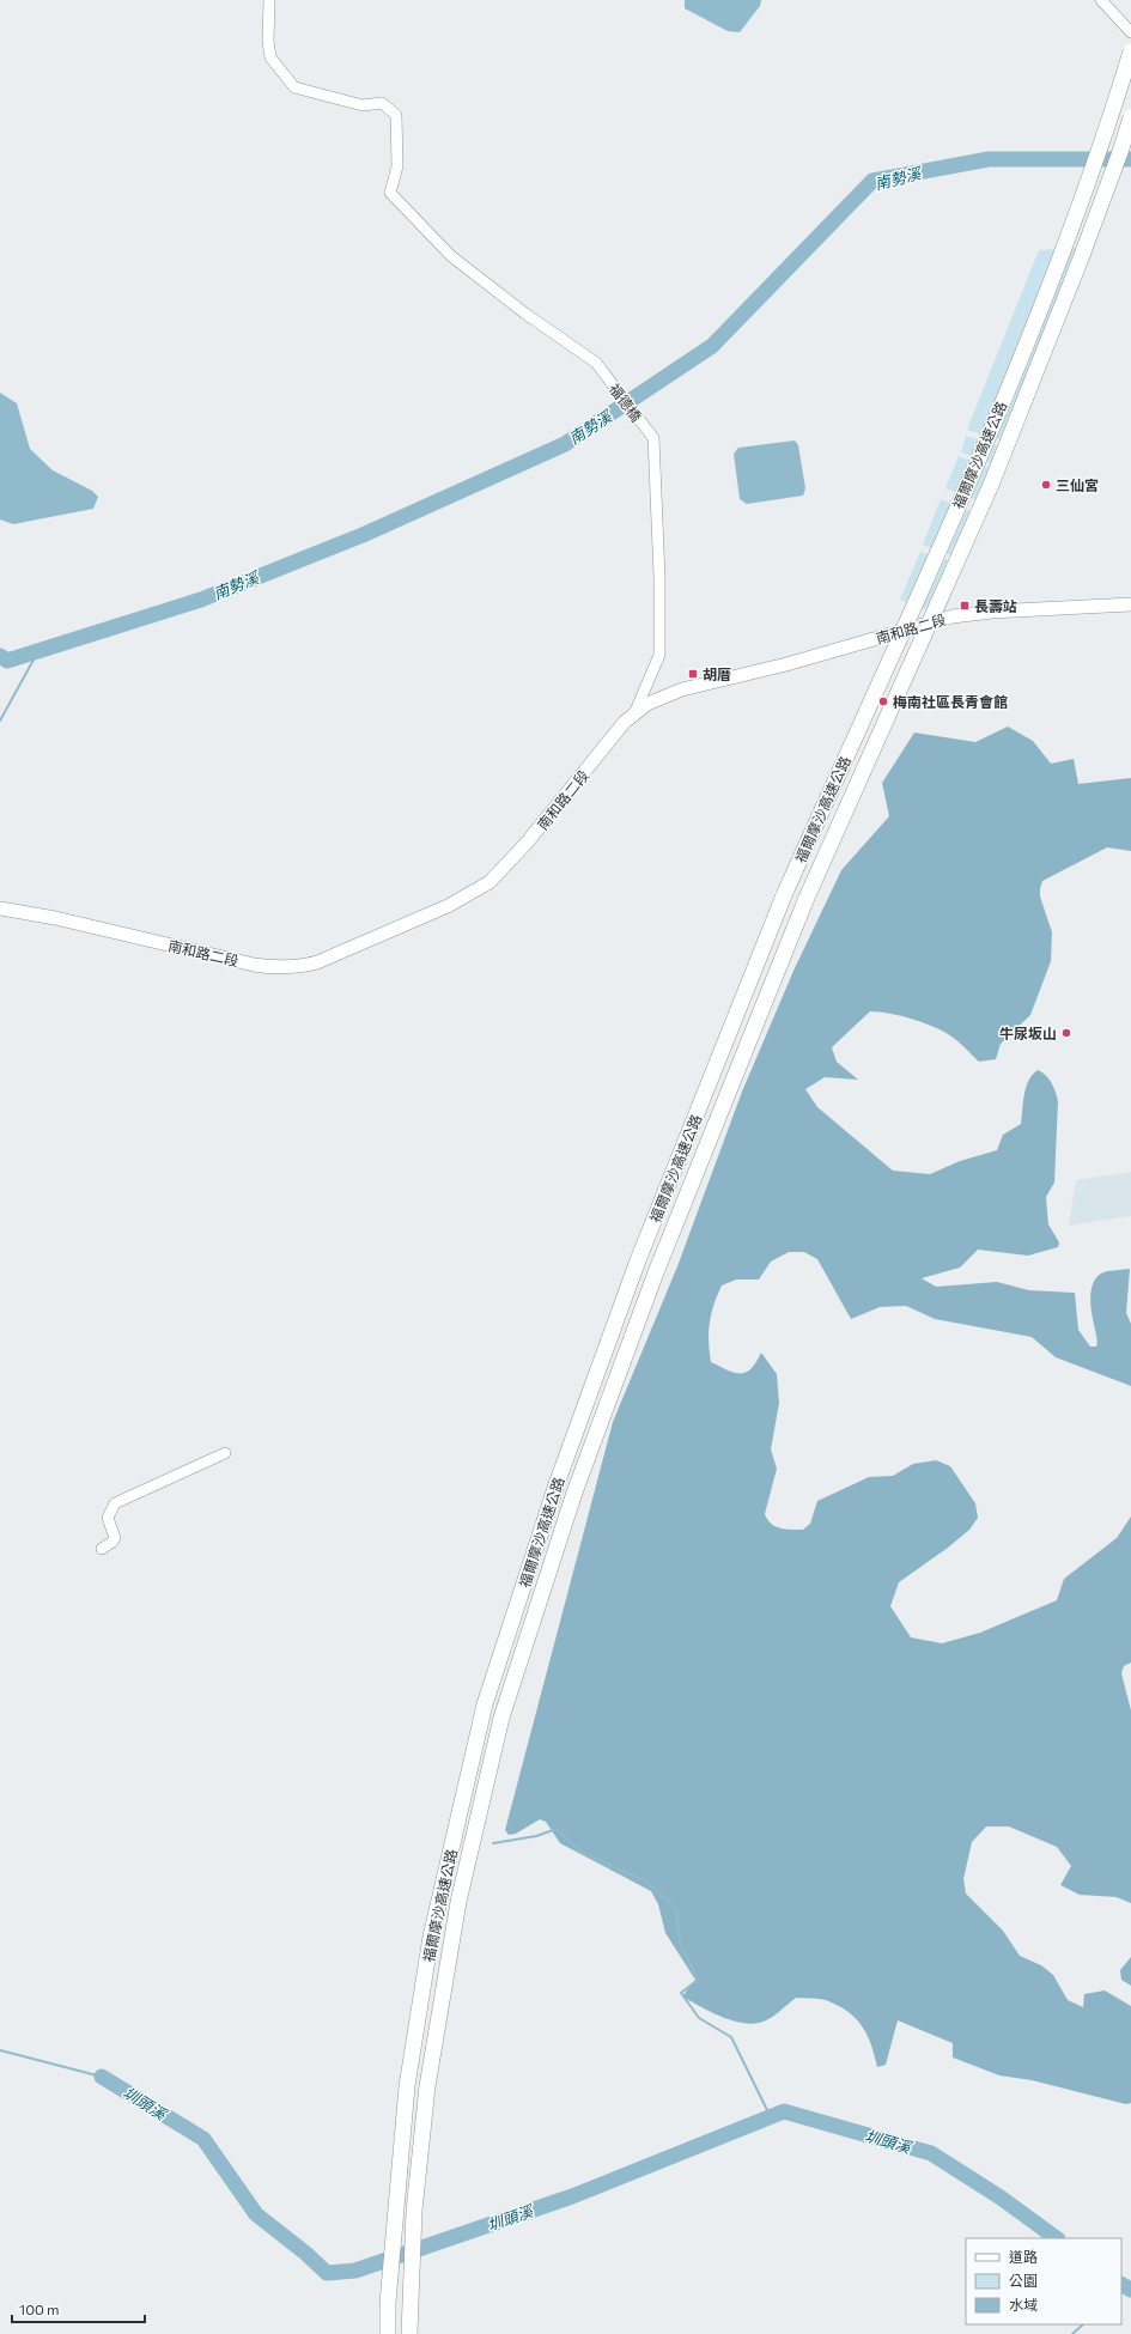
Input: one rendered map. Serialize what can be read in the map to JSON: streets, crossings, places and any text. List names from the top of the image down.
{
  "streets": {
    "highway": ["福爾摩沙高速公路"],
    "main road": ["南和路二段"],
    "street": ["福德橋"]
  },
  "crossings": [
    ["福德橋", "南和路二段"]
  ],
  "water": ["南勢溪", "圳頭溪"],
  "places": {
    "other": ["三仙宮", "梅南社區長青會館", "牛尿坂山"],
    "transit": ["長壽站", "胡厝"]
  },
  "legend": ["道路", "公園", "水域"],
  "scale_bar": "100 m"
}
